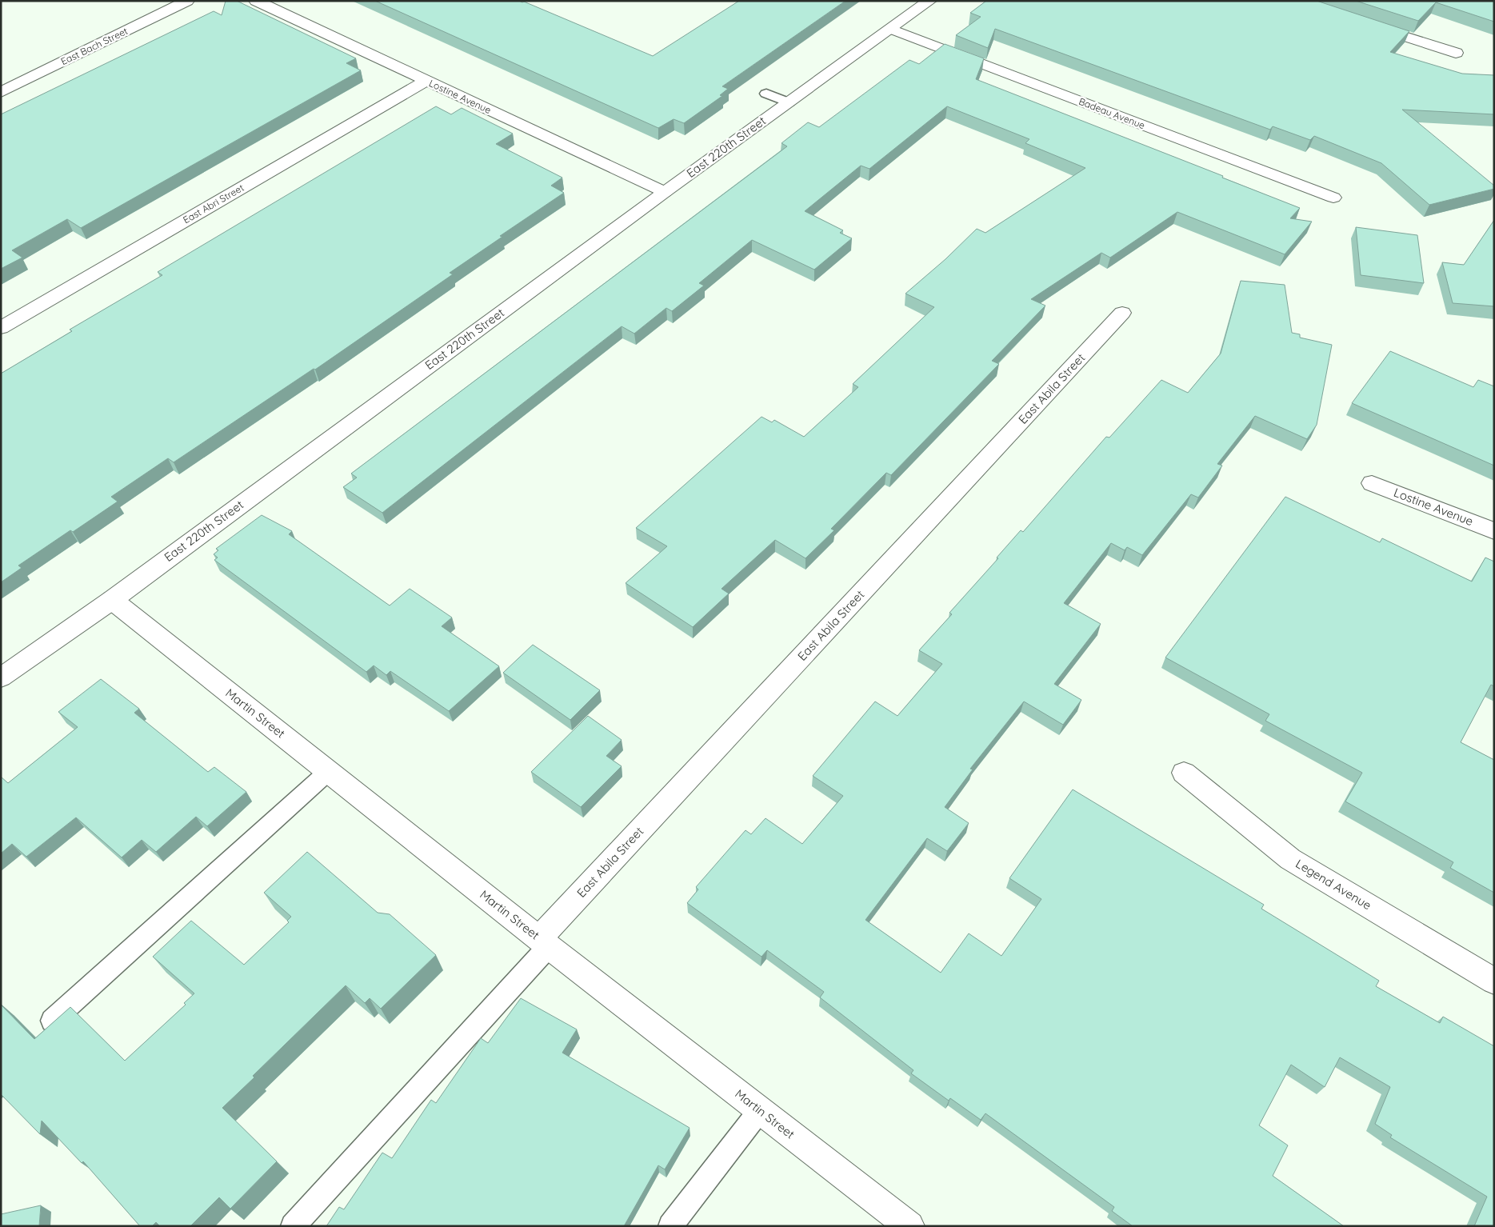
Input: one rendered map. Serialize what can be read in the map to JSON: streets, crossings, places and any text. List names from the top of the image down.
{
  "streets": {
    "street": [
      "East Bach Street",
      "Lostine Avenue",
      "Badeau Avenue",
      "East 220th Street",
      "East Abri Street",
      "East Abila Street",
      "Martin Street",
      "Legend Avenue"
    ]
  },
  "crossings": [
    ["Lostine Avenue", "East 220th Street"],
    ["Lostine Avenue", "East Abri Street"],
    ["Badeau Avenue", "East 220th Street"],
    ["East 220th Street", "Martin Street"],
    ["East Abila Street", "Martin Street"]
  ]
}
